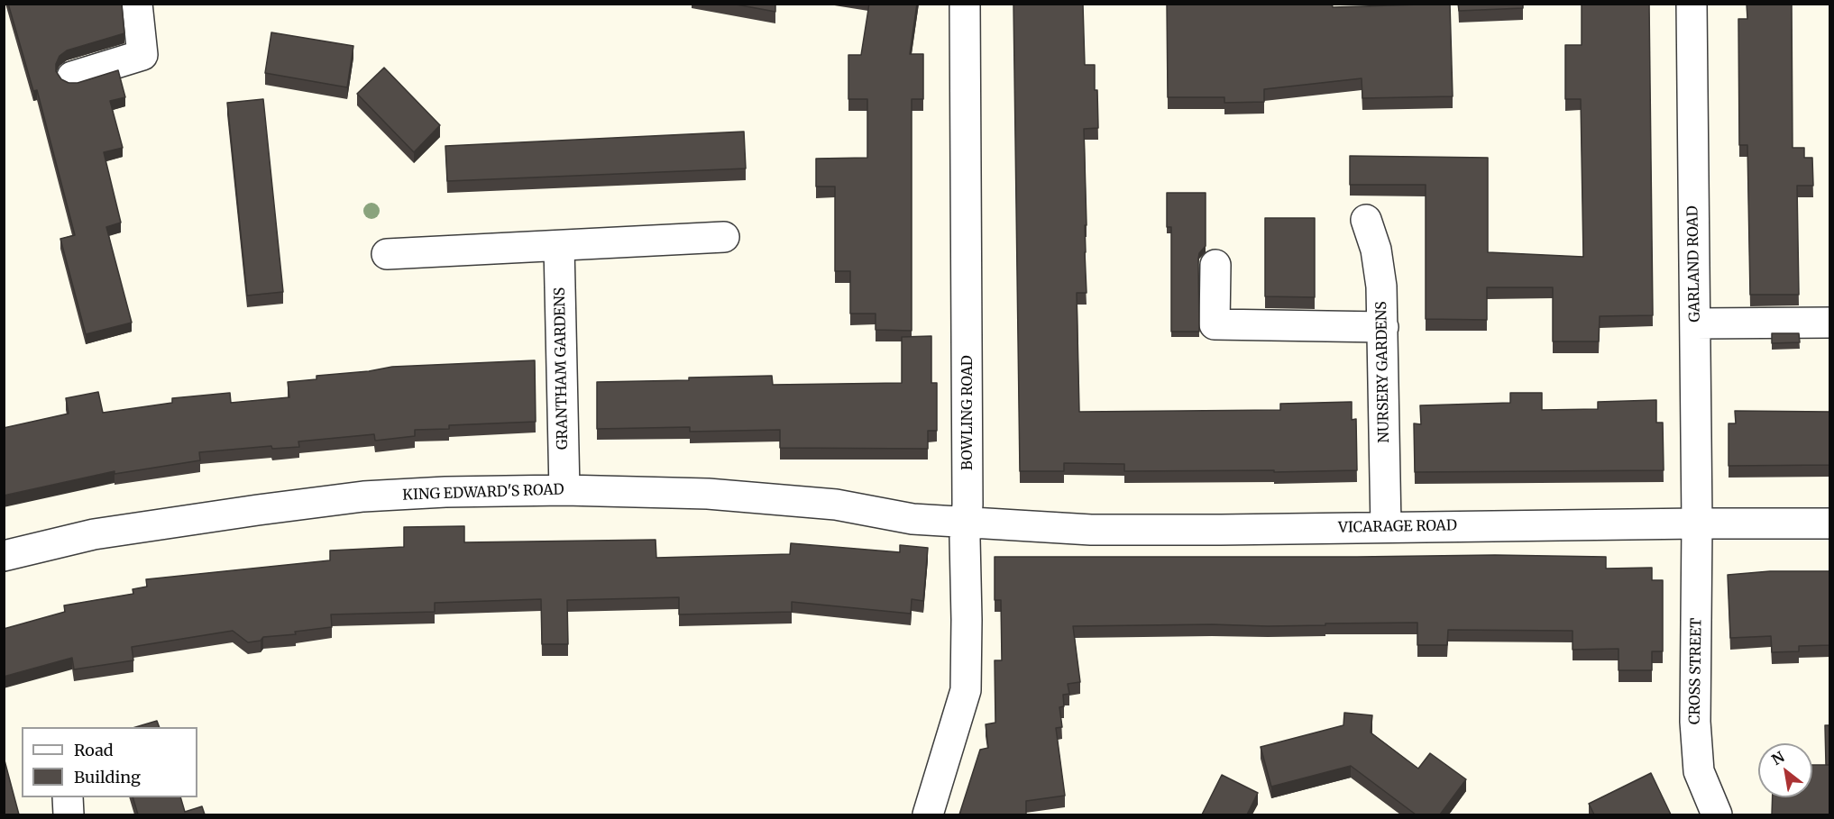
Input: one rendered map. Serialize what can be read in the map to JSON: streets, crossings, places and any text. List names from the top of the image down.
{
  "streets": {
    "street": [
      "GARLAND ROAD",
      "GRANTHAM GARDENS",
      "NURSERY GARDENS",
      "BOWLING ROAD",
      "KING EDWARD'S ROAD",
      "VICARAGE ROAD",
      "CROSS STREET"
    ]
  },
  "crossings": [
    ["GARLAND ROAD", "VICARAGE ROAD"],
    ["GARLAND ROAD", "CROSS STREET"],
    ["GRANTHAM GARDENS", "KING EDWARD'S ROAD"],
    ["NURSERY GARDENS", "VICARAGE ROAD"],
    ["BOWLING ROAD", "KING EDWARD'S ROAD"],
    ["BOWLING ROAD", "VICARAGE ROAD"],
    ["KING EDWARD'S ROAD", "VICARAGE ROAD"],
    ["VICARAGE ROAD", "CROSS STREET"]
  ],
  "legend": ["Road", "Building"],
  "north": "top left"
}
